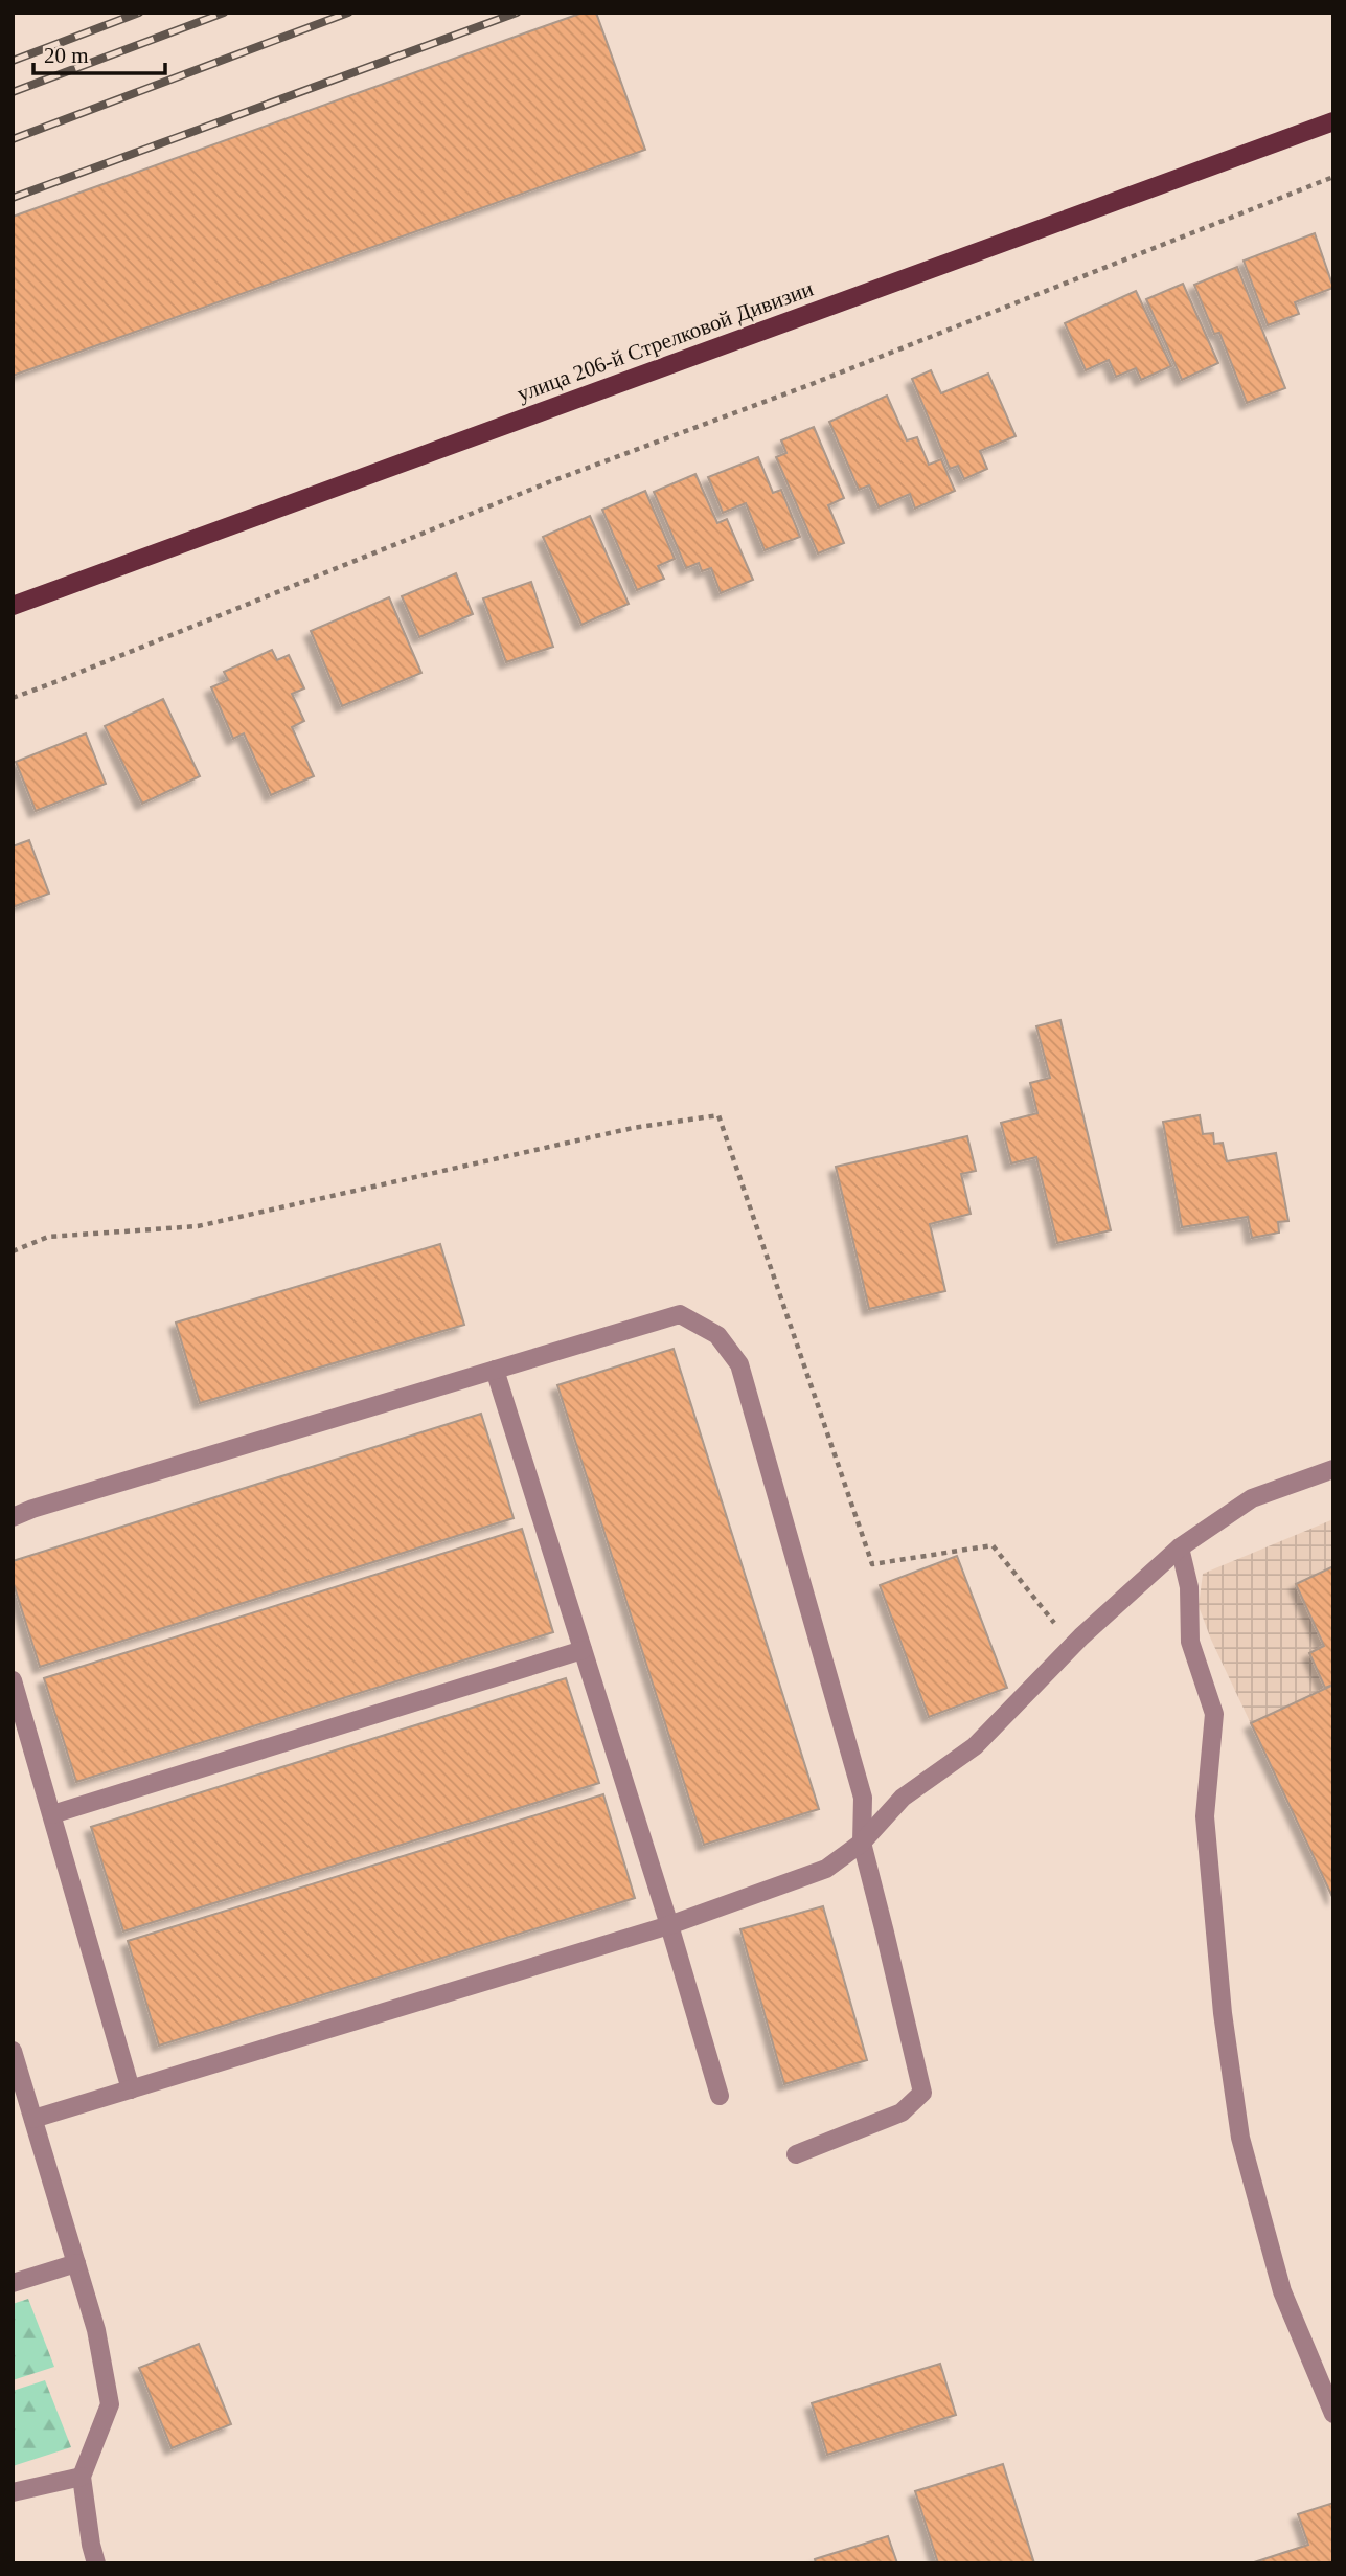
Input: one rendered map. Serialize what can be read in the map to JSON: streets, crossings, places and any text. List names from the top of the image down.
{
  "streets": {
    "main road": ["улица 206-й Стрелковой Дивизии"]
  },
  "scale_bar": "20 m"
}
